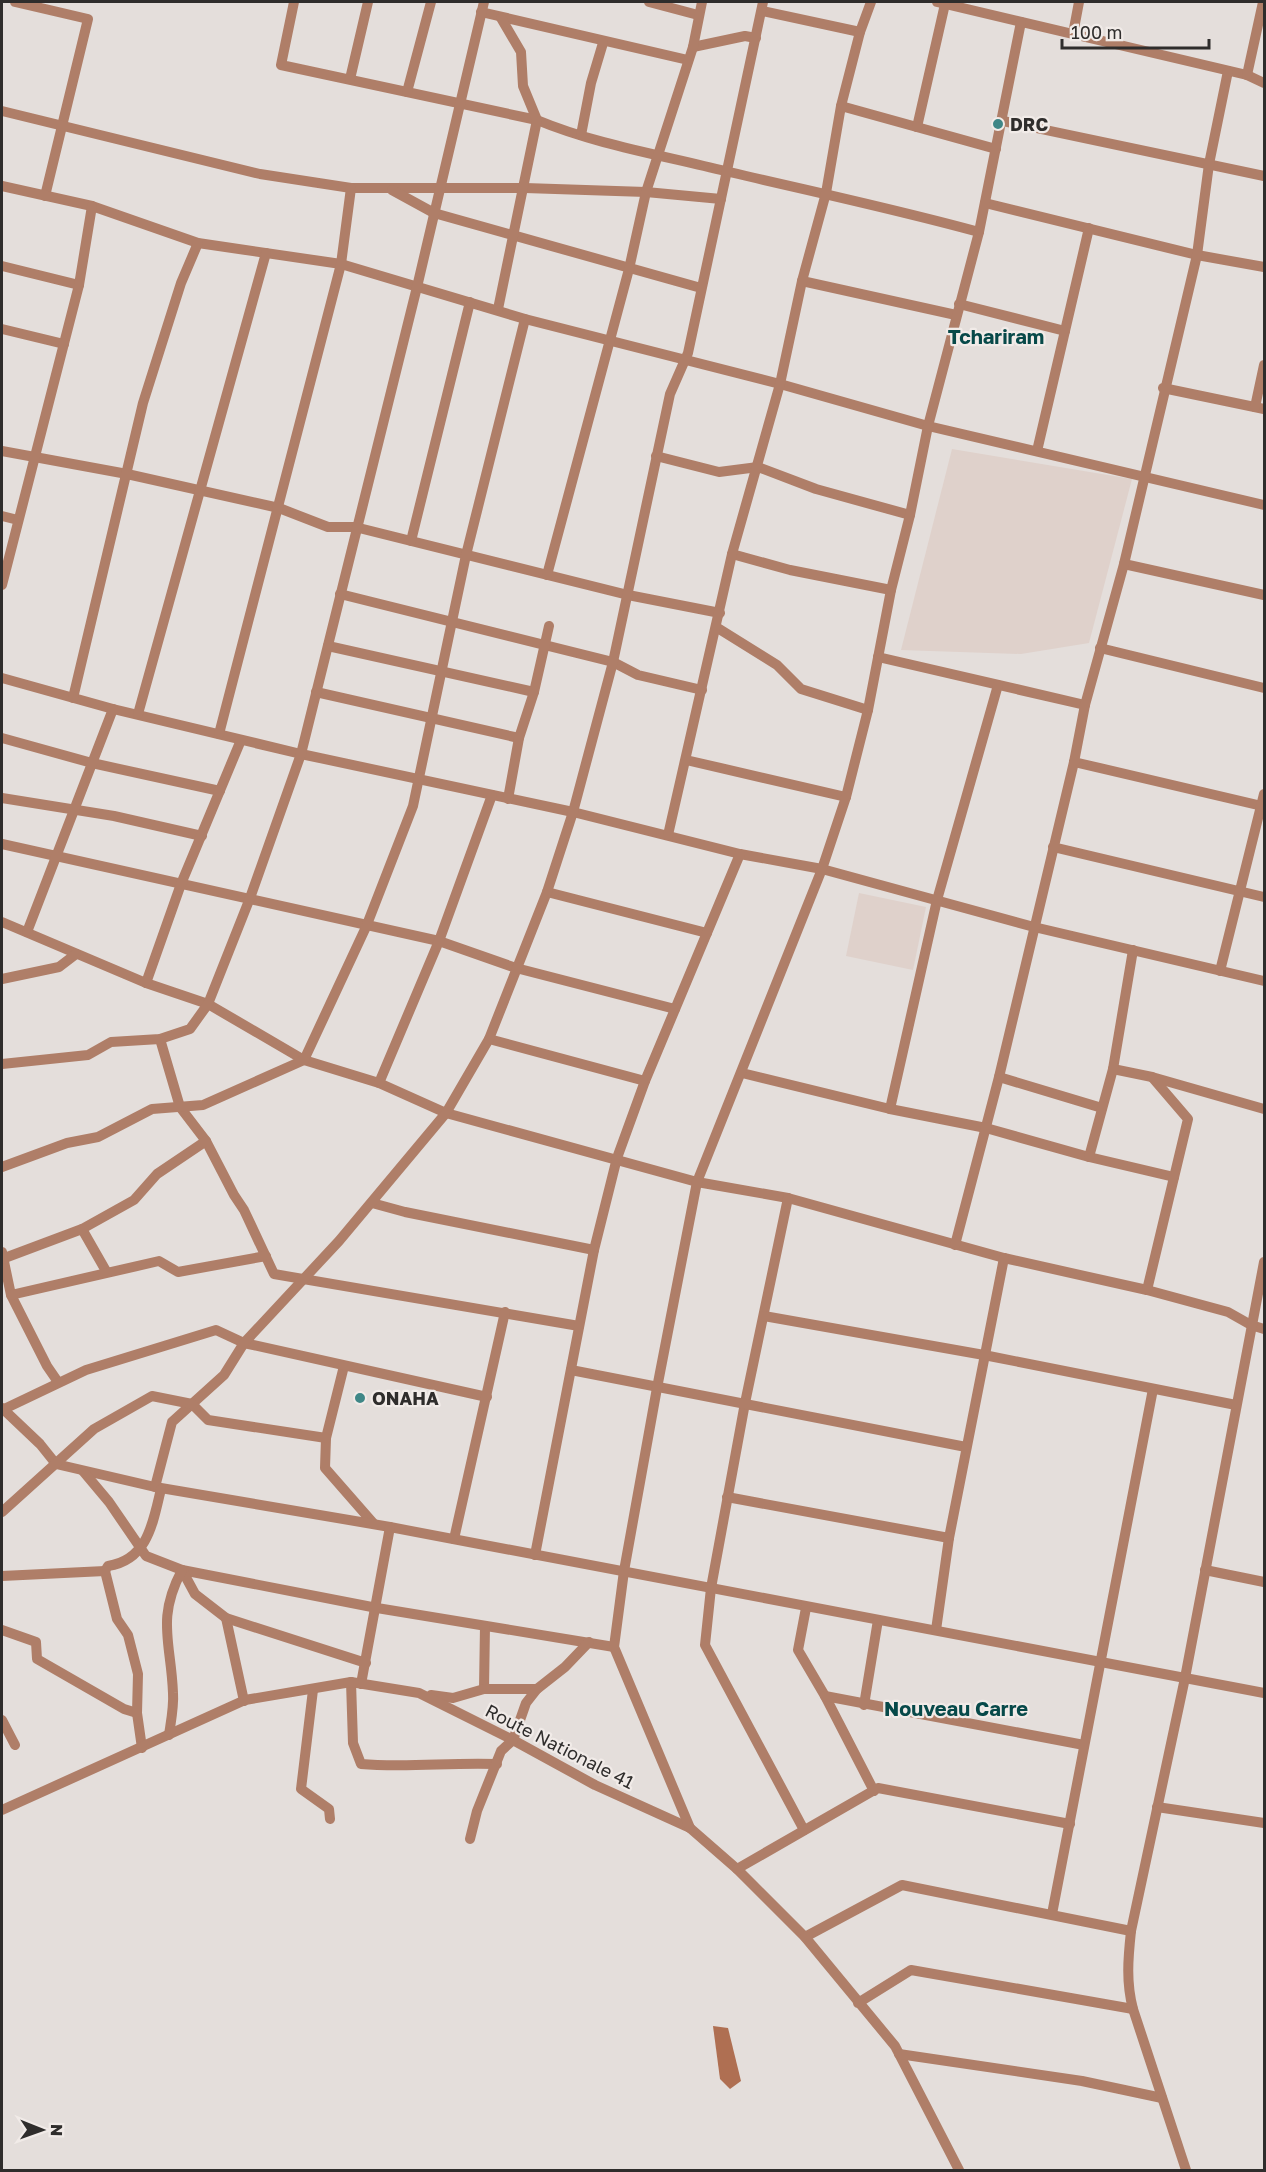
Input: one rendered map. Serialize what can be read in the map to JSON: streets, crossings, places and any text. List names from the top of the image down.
{
  "streets": {
    "street": ["Route Nationale 41"]
  },
  "districts": ["Tchariram", "Nouveau Carre"],
  "places": ["DRC", "ONAHA"],
  "scale_bar": "100 m",
  "north": "right"
}
